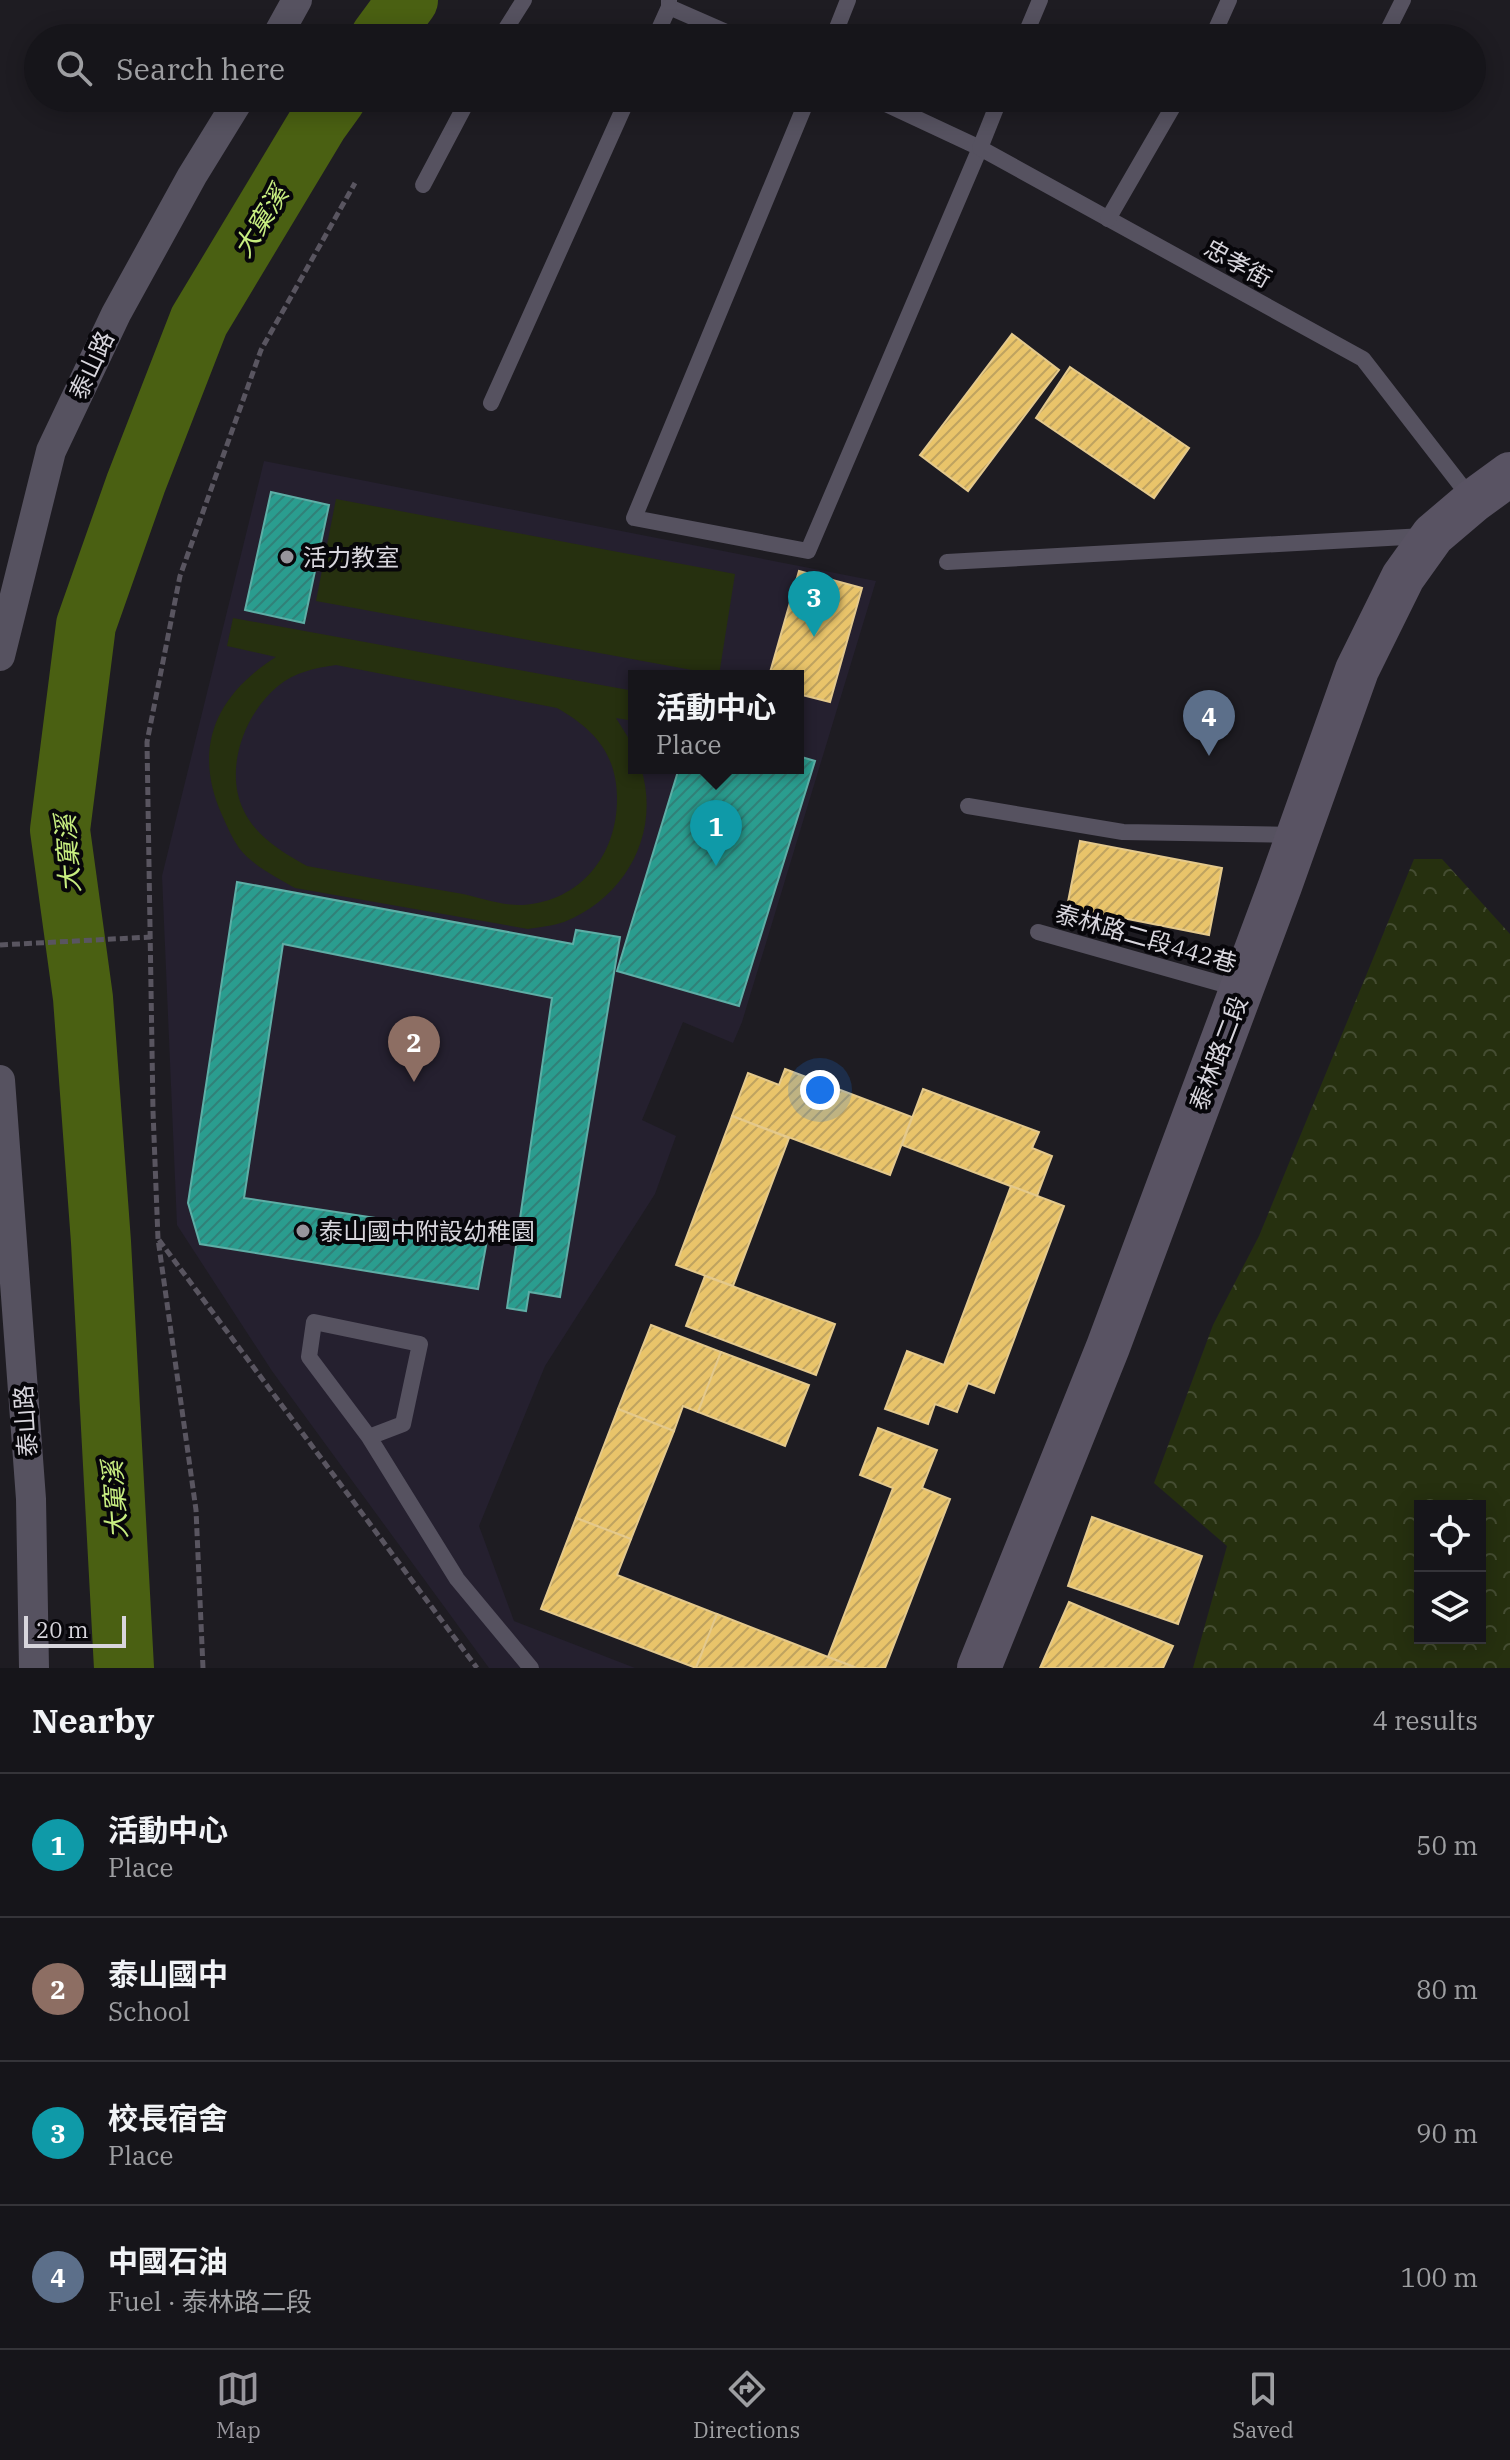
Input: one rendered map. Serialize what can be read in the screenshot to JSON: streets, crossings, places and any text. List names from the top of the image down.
{
  "streets": {
    "main road": ["泰林路二段"],
    "street": ["泰山路"],
    "lane": ["忠孝街", "泰林路二段442巷"]
  },
  "crossings": [
    ["忠孝街", "泰林路二段"],
    ["泰林路二段442巷", "泰林路二段"]
  ],
  "water": ["大窠溪"],
  "places": ["活力教室", "泰山國中附設幼稚園"],
  "scale_bar": "20 m",
  "page": {
    "search": "Search here",
    "pins": [
      "3",
      "4",
      "1",
      "2"
    ],
    "popup": ["活動中心", "Place"],
    "scale": "20 m",
    "heading": ["Nearby", "4 results"],
    "list": [
      {
        "mark": "1",
        "name": "活動中心",
        "note": "Place",
        "value": "50 m"
      },
      {
        "mark": "2",
        "name": "泰山國中",
        "note": "School",
        "value": "80 m"
      },
      {
        "mark": "3",
        "name": "校長宿舍",
        "note": "Place",
        "value": "90 m"
      },
      {
        "mark": "4",
        "name": "中國石油",
        "note": "Fuel · 泰林路二段",
        "value": "100 m"
      }
    ],
    "nav": ["Map", "Directions", "Saved"]
  }
}
